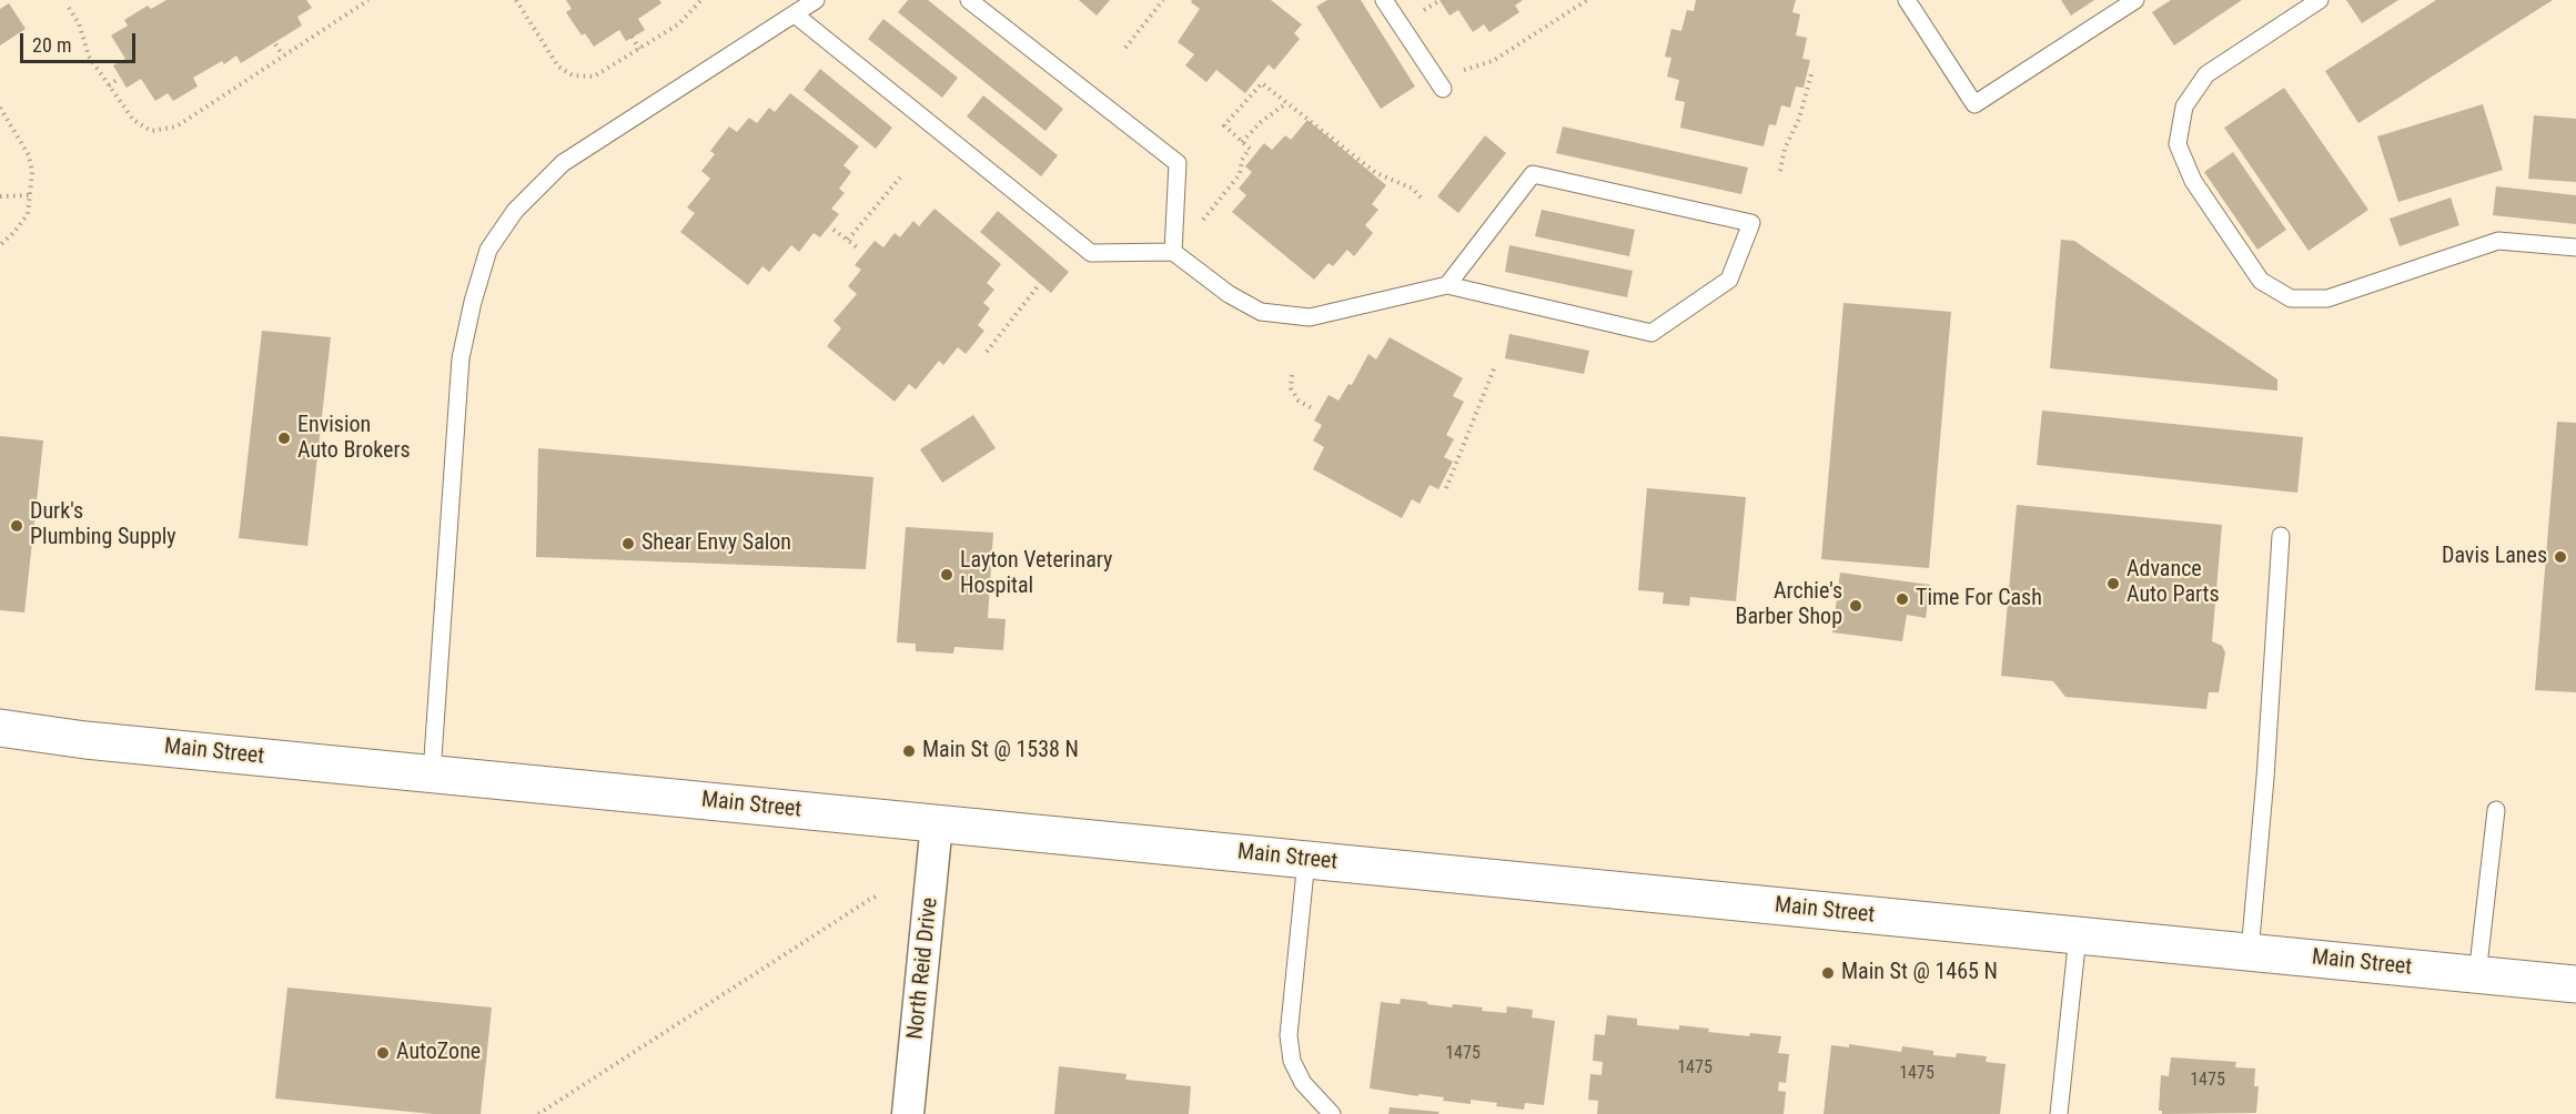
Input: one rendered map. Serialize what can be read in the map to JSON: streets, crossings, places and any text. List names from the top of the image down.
{
  "streets": {
    "main road": ["Main Street"],
    "street": ["North Reid Drive"]
  },
  "crossings": [
    ["Main Street", "North Reid Drive"]
  ],
  "places": [
    "Envision Auto Brokers",
    "Durk's Plumbing Supply",
    "Shear Envy Salon",
    "Davis Lanes",
    "Layton Veterinary Hospital",
    "Advance Auto Parts",
    "Time For Cash",
    "Archie's Barber Shop",
    "Main St @ 1538 N",
    "Main St @ 1465 N",
    "AutoZone"
  ],
  "house_numbers": [
    "1475",
    "1475",
    "1475",
    "1475"
  ],
  "scale_bar": "20 m"
}
